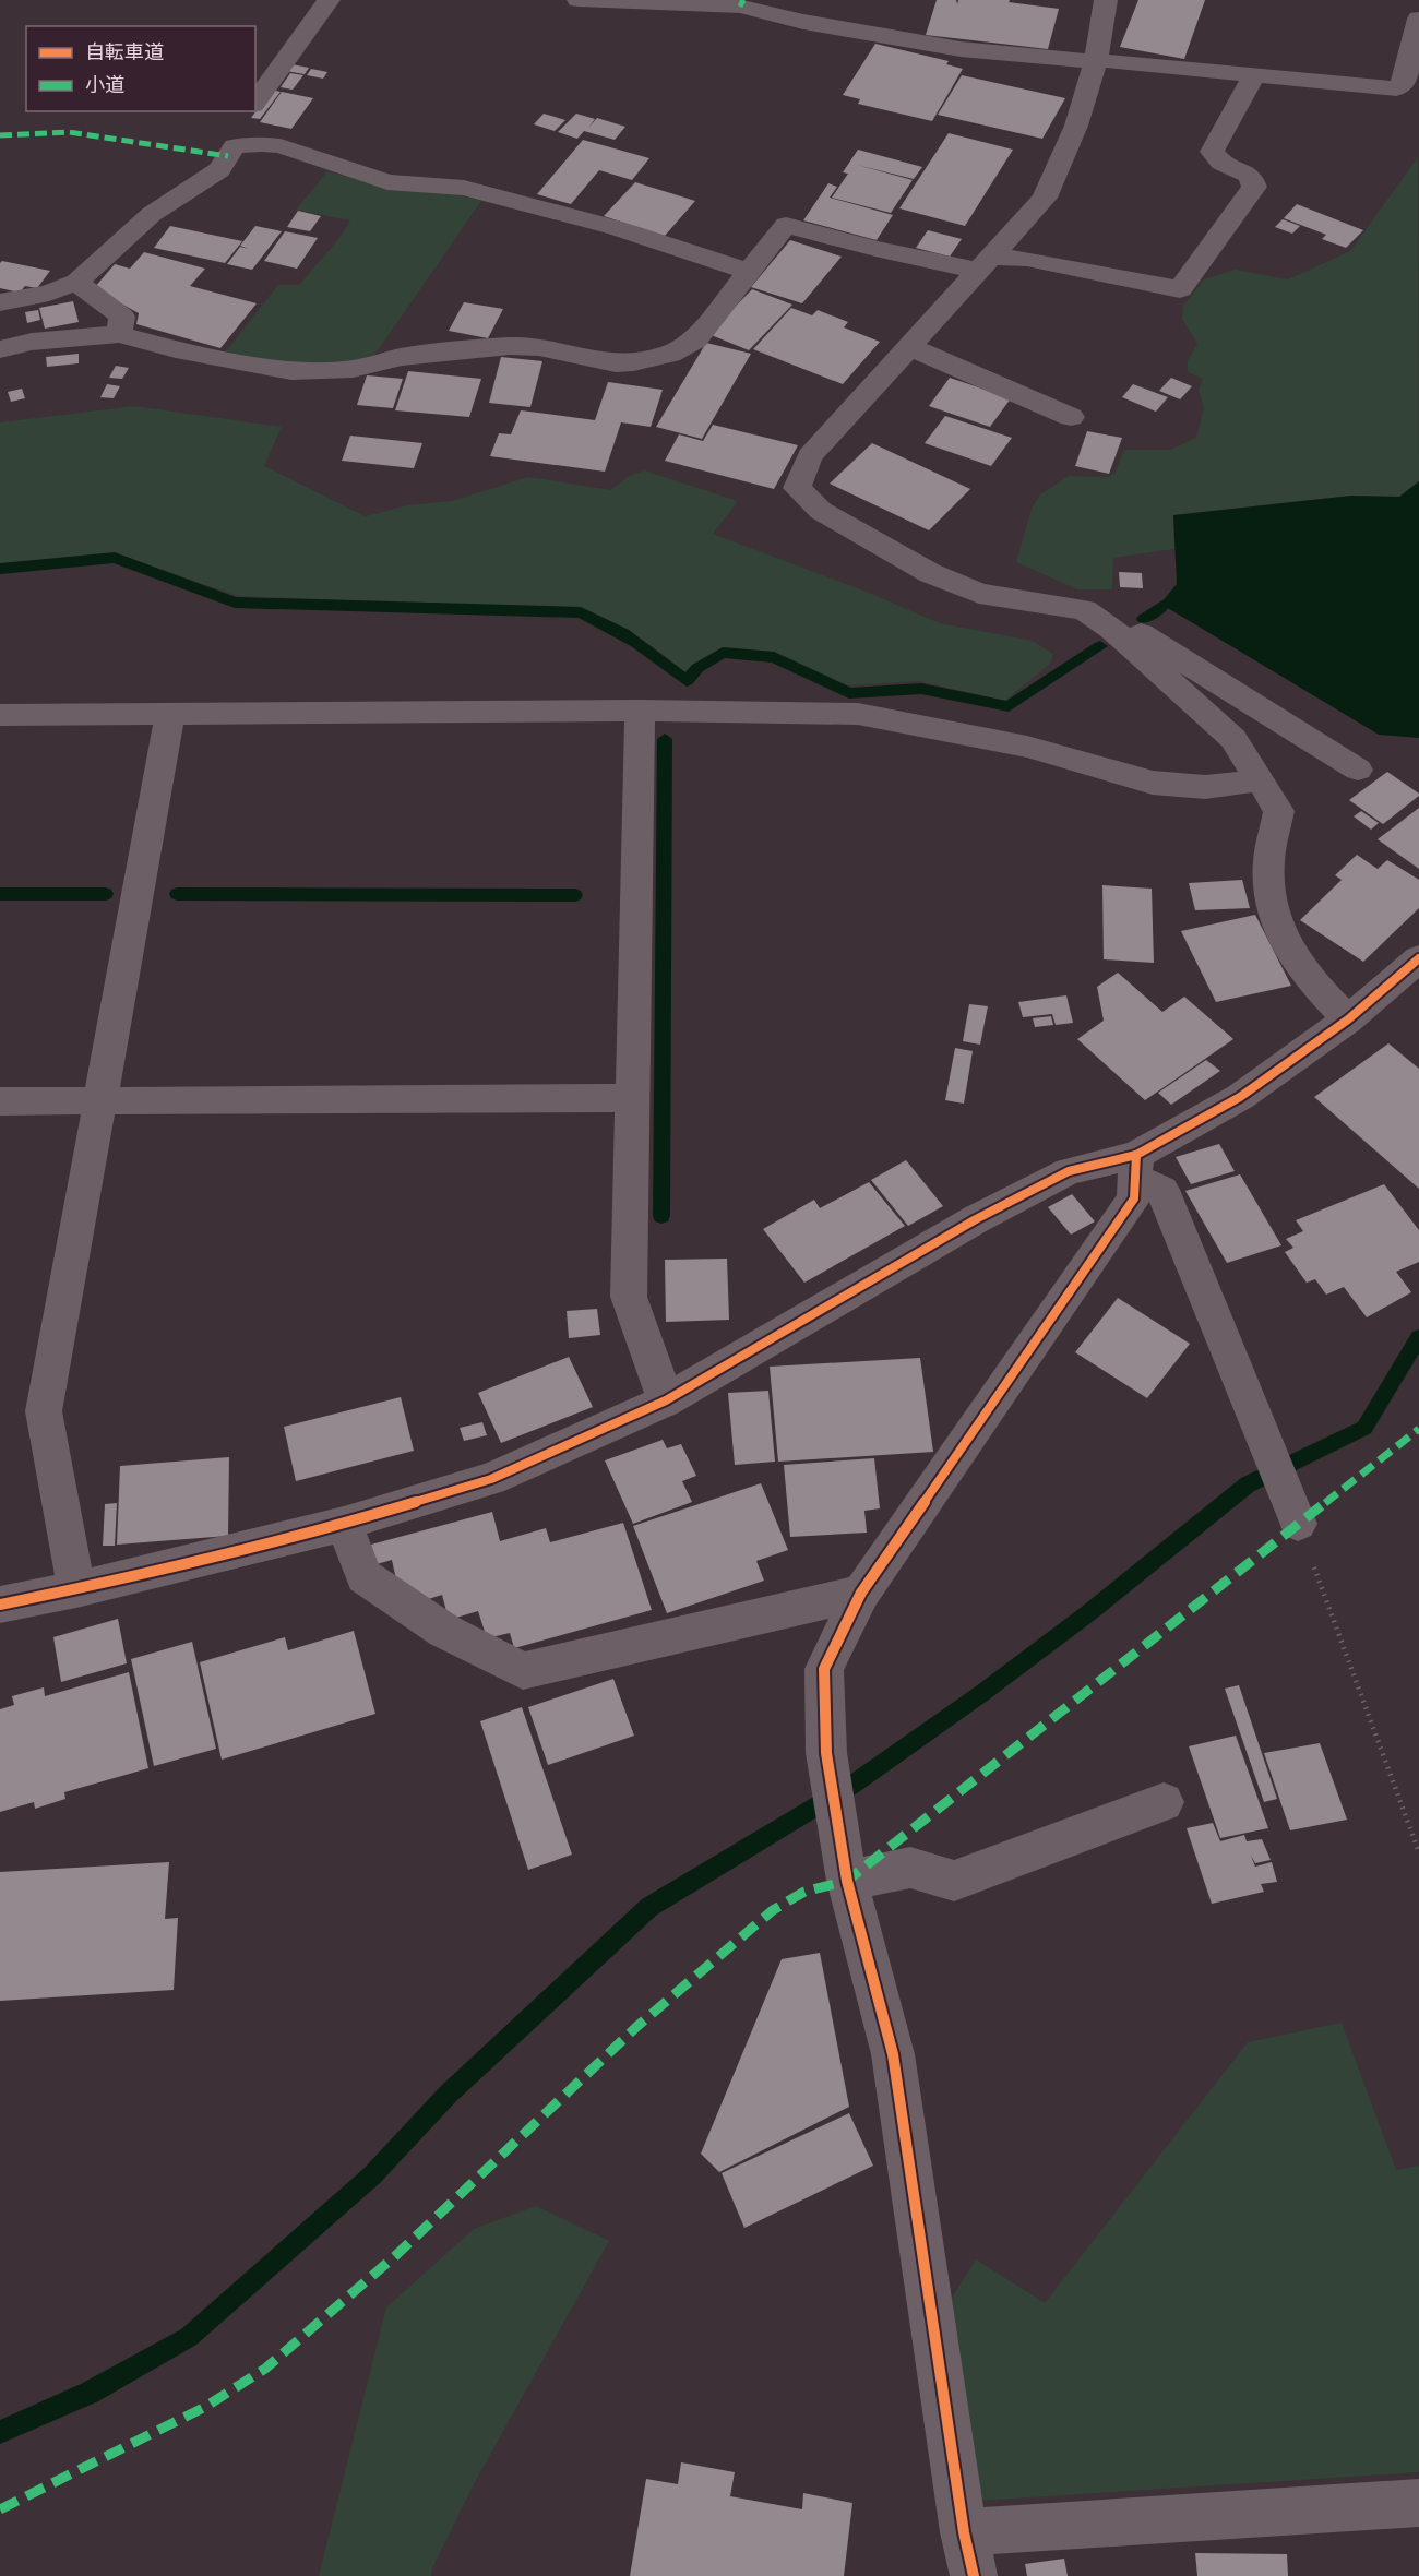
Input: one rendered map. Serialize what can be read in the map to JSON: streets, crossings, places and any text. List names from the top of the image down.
{
  "legend": ["自転車道", "小道"]
}
